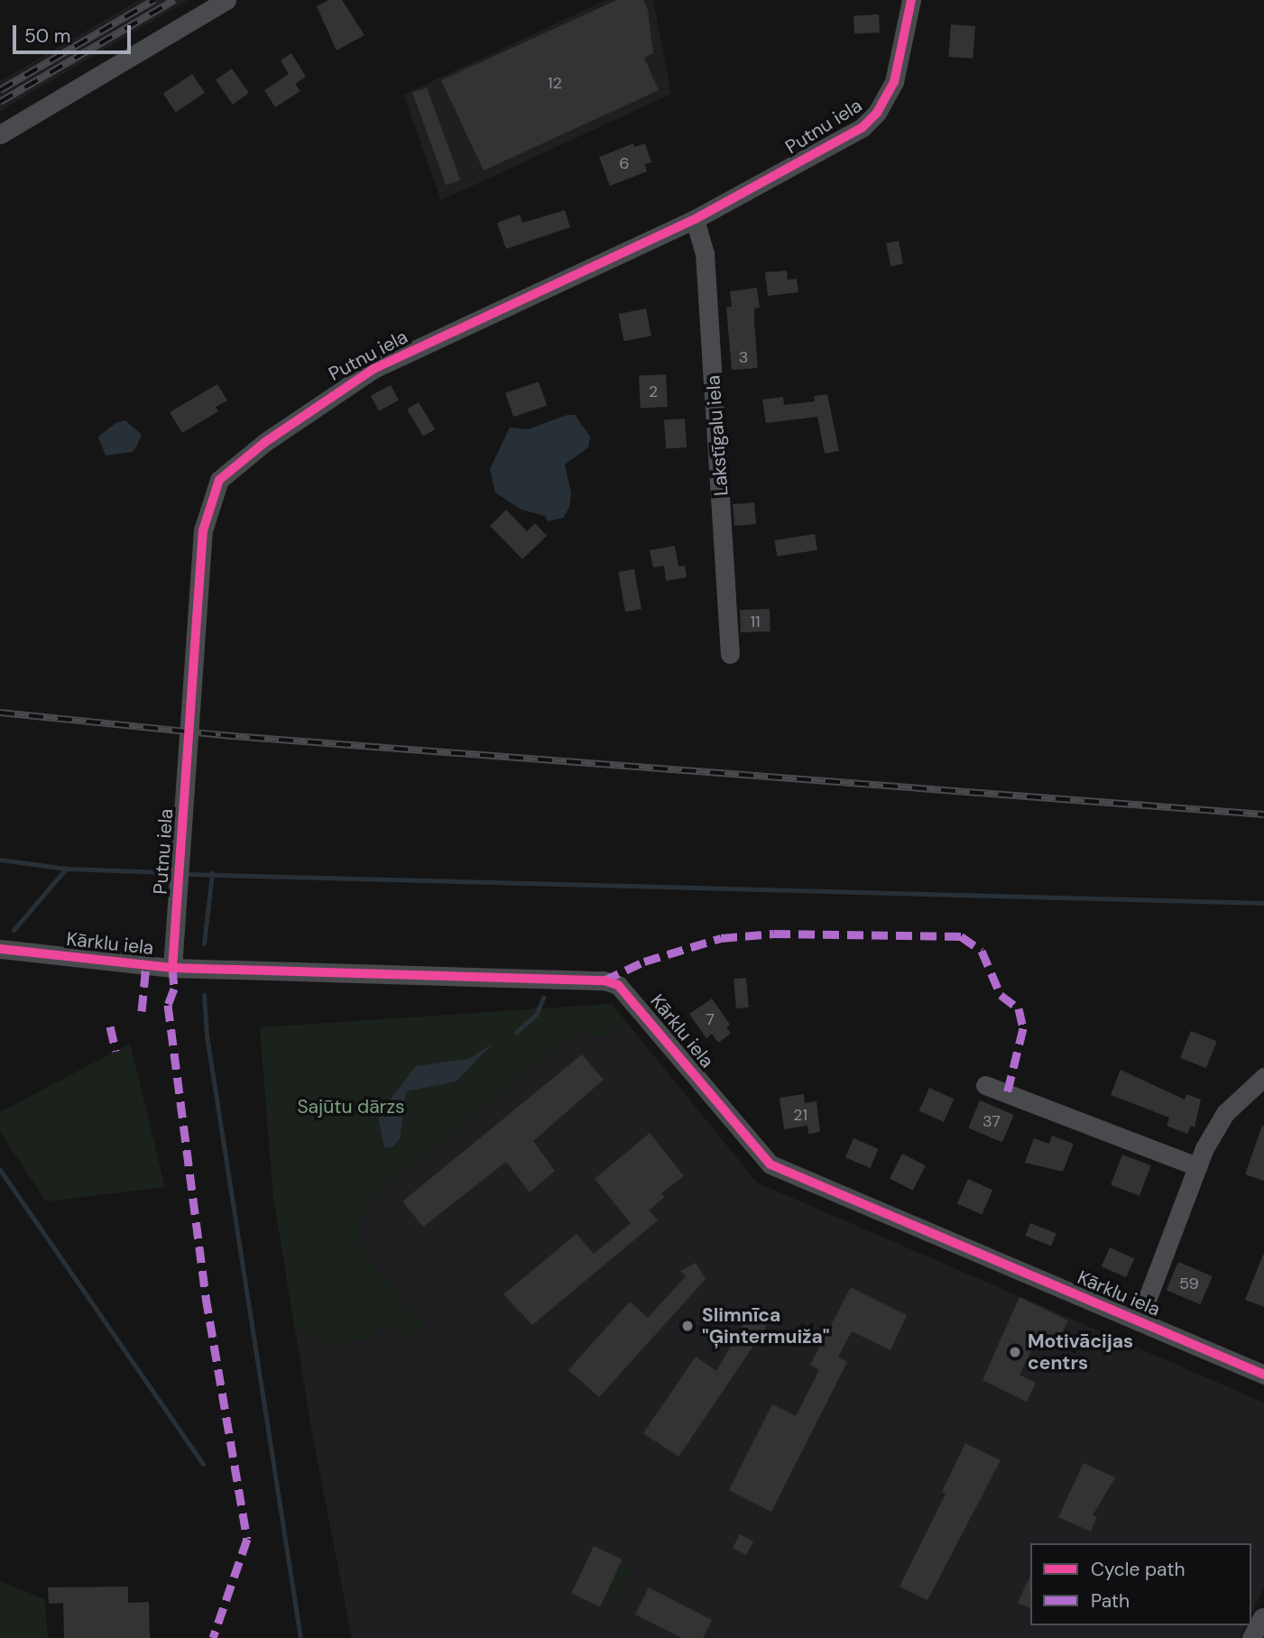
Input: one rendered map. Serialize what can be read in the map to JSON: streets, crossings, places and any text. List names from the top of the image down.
{
  "streets": {
    "street": ["Putnu iela", "Lakstīgalu iela", "Kārklu iela"]
  },
  "crossings": [
    ["Putnu iela", "Lakstīgalu iela"],
    ["Putnu iela", "Kārklu iela"]
  ],
  "parks": ["Sajūtu dārzs"],
  "places": ["Slimnīca \"Ģintermuiža\"", "Motivācijas centrs"],
  "house_numbers": [
    "12",
    "6",
    "3",
    "2",
    "11",
    "7",
    "21",
    "37",
    "59"
  ],
  "legend": ["Cycle path", "Path"],
  "scale_bar": "50 m"
}
